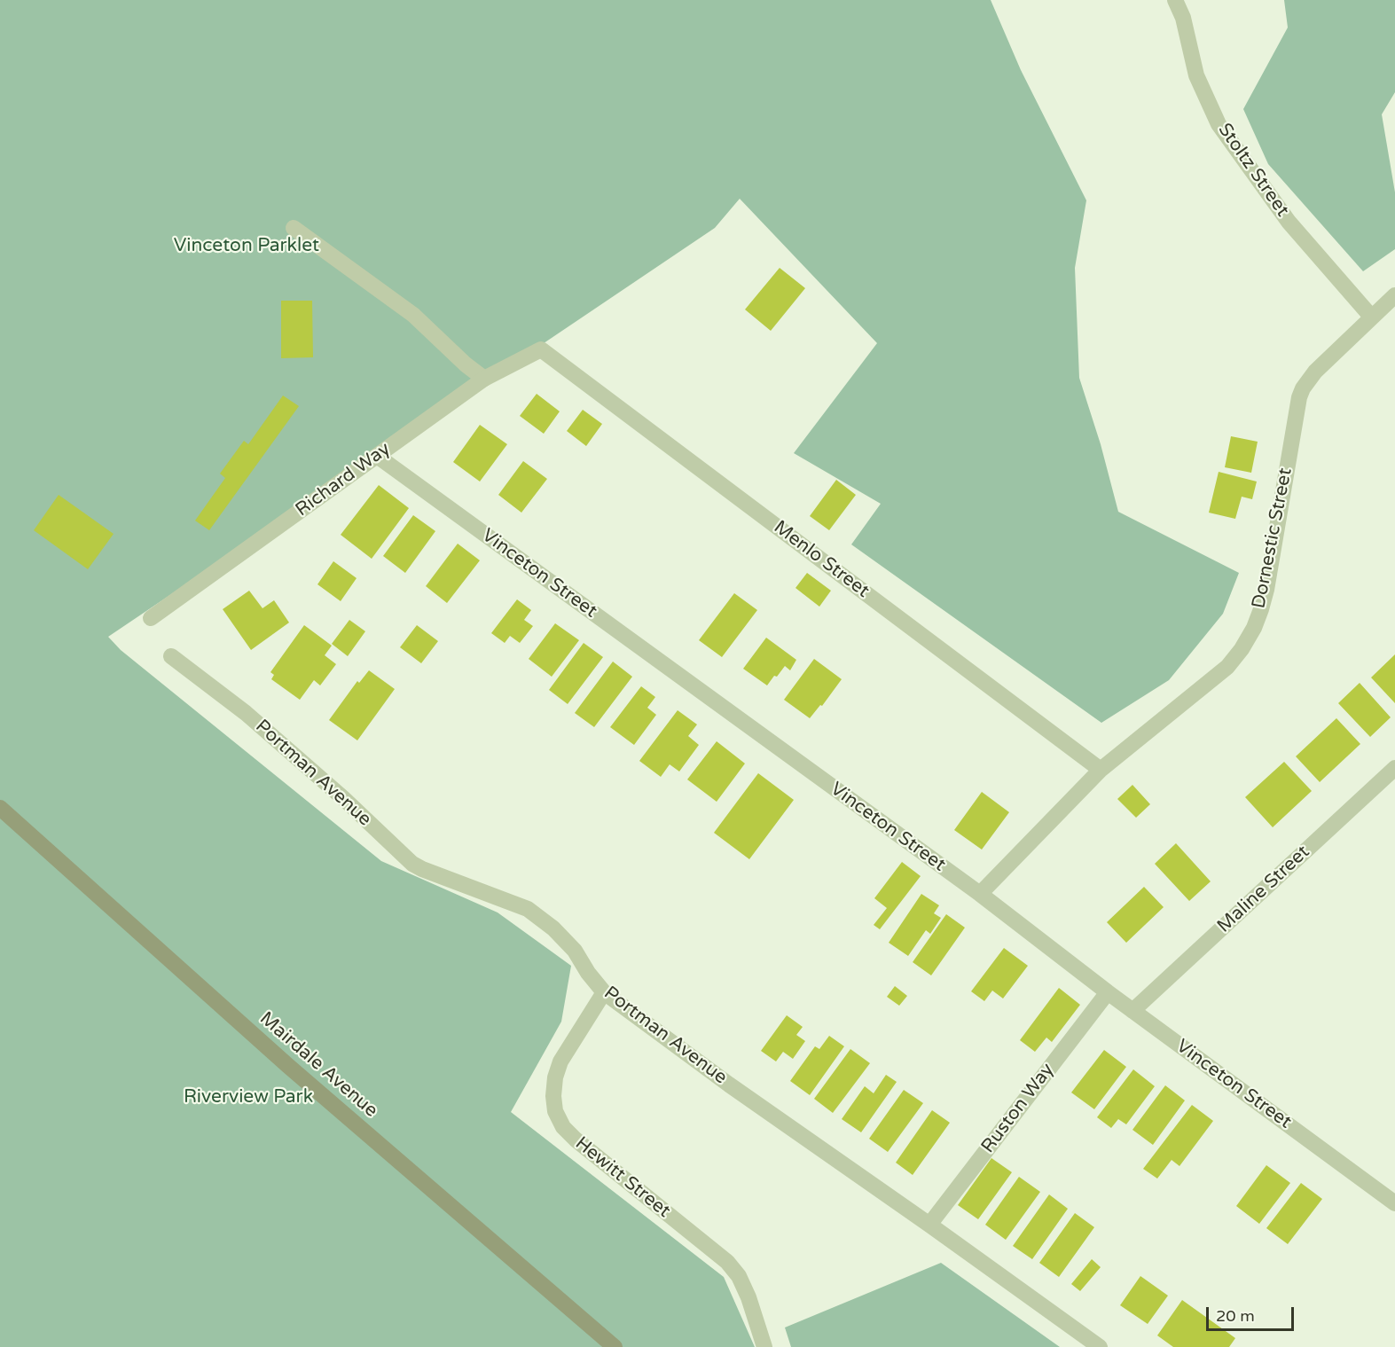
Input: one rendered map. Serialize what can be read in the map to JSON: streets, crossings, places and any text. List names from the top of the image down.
{
  "streets": {
    "street": [
      "Stoltz Street",
      "Richard Way",
      "Dornestic Street",
      "Menlo Street",
      "Vinceton Street",
      "Portman Avenue",
      "Maline Street",
      "Mairdale Avenue",
      "Ruston Way",
      "Hewitt Street"
    ]
  },
  "crossings": [
    ["Stoltz Street", "Dornestic Street"],
    ["Richard Way", "Menlo Street"],
    ["Richard Way", "Vinceton Street"],
    ["Dornestic Street", "Menlo Street"],
    ["Dornestic Street", "Vinceton Street"],
    ["Vinceton Street", "Maline Street"],
    ["Vinceton Street", "Ruston Way"],
    ["Portman Avenue", "Ruston Way"],
    ["Portman Avenue", "Hewitt Street"]
  ],
  "parks": ["Vinceton Parklet", "Riverview Park"],
  "scale_bar": "20 m"
}
